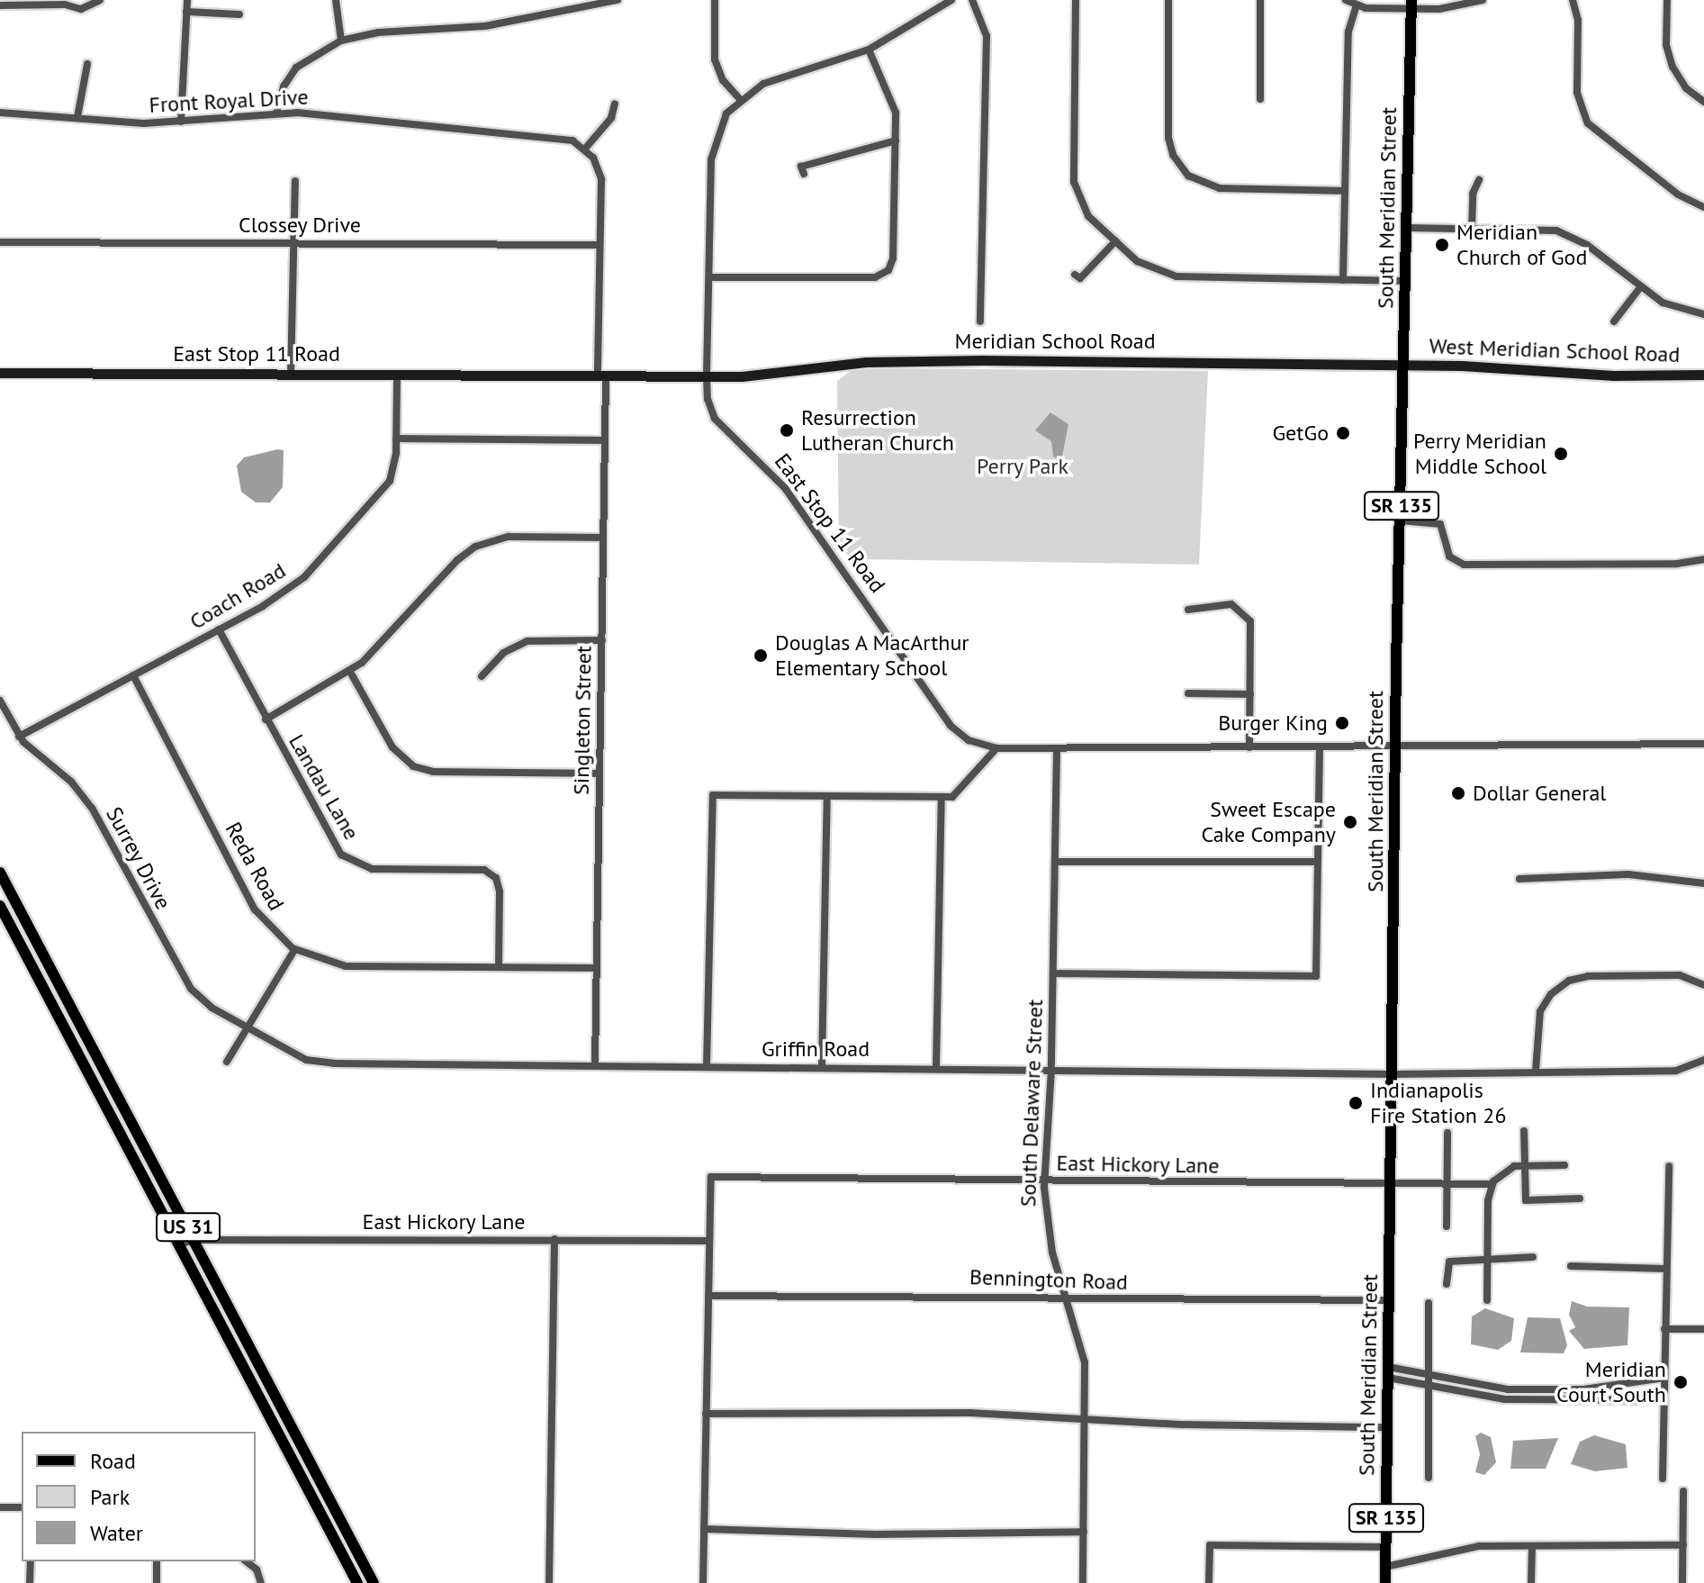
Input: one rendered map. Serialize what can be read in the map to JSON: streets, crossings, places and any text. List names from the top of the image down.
{
  "streets": {
    "main road": [
      "South Meridian Street",
      "Meridian School Road",
      "West Meridian School Road",
      "East Stop 11 Road",
      "SR 135",
      "US 31"
    ],
    "street": [
      "Front Royal Drive",
      "Clossey Drive",
      "Coach Road",
      "Singleton Street",
      "Landau Lane",
      "Surrey Drive",
      "Reda Road",
      "Griffin Road",
      "South Delaware Street",
      "East Hickory Lane",
      "Bennington Road"
    ]
  },
  "crossings": [
    ["Front Royal Drive", "Singleton Street"],
    ["South Meridian Street", "Meridian School Road"],
    ["South Meridian Street", "West Meridian School Road"],
    ["South Meridian Street", "East Stop 11 Road"],
    ["South Meridian Street", "Griffin Road"],
    ["South Meridian Street", "East Hickory Lane"],
    ["South Meridian Street", "Bennington Road"],
    ["Clossey Drive", "Singleton Street"],
    ["Meridian School Road", "West Meridian School Road"],
    ["Meridian School Road", "East Stop 11 Road"],
    ["East Stop 11 Road", "Coach Road"],
    ["East Stop 11 Road", "Singleton Street"],
    ["East Stop 11 Road", "South Delaware Street"],
    ["Coach Road", "Landau Lane"],
    ["Coach Road", "Surrey Drive"],
    ["Coach Road", "Reda Road"],
    ["Singleton Street", "Reda Road"],
    ["Singleton Street", "Griffin Road"],
    ["Landau Lane", "Reda Road"],
    ["Surrey Drive", "Griffin Road"],
    ["Griffin Road", "South Delaware Street"],
    ["South Delaware Street", "East Hickory Lane"],
    ["South Delaware Street", "Bennington Road"],
    ["East Hickory Lane", "US 31"]
  ],
  "parks": ["Perry Park"],
  "places": [
    "Meridian Church of God",
    "Resurrection Lutheran Church",
    "GetGo",
    "Perry Meridian Middle School",
    "Douglas A MacArthur Elementary School",
    "Burger King",
    "Dollar General",
    "Sweet Escape Cake Company",
    "Indianapolis Fire Station 26",
    "Meridian Court South"
  ],
  "legend": ["Road", "Park", "Water"]
}
